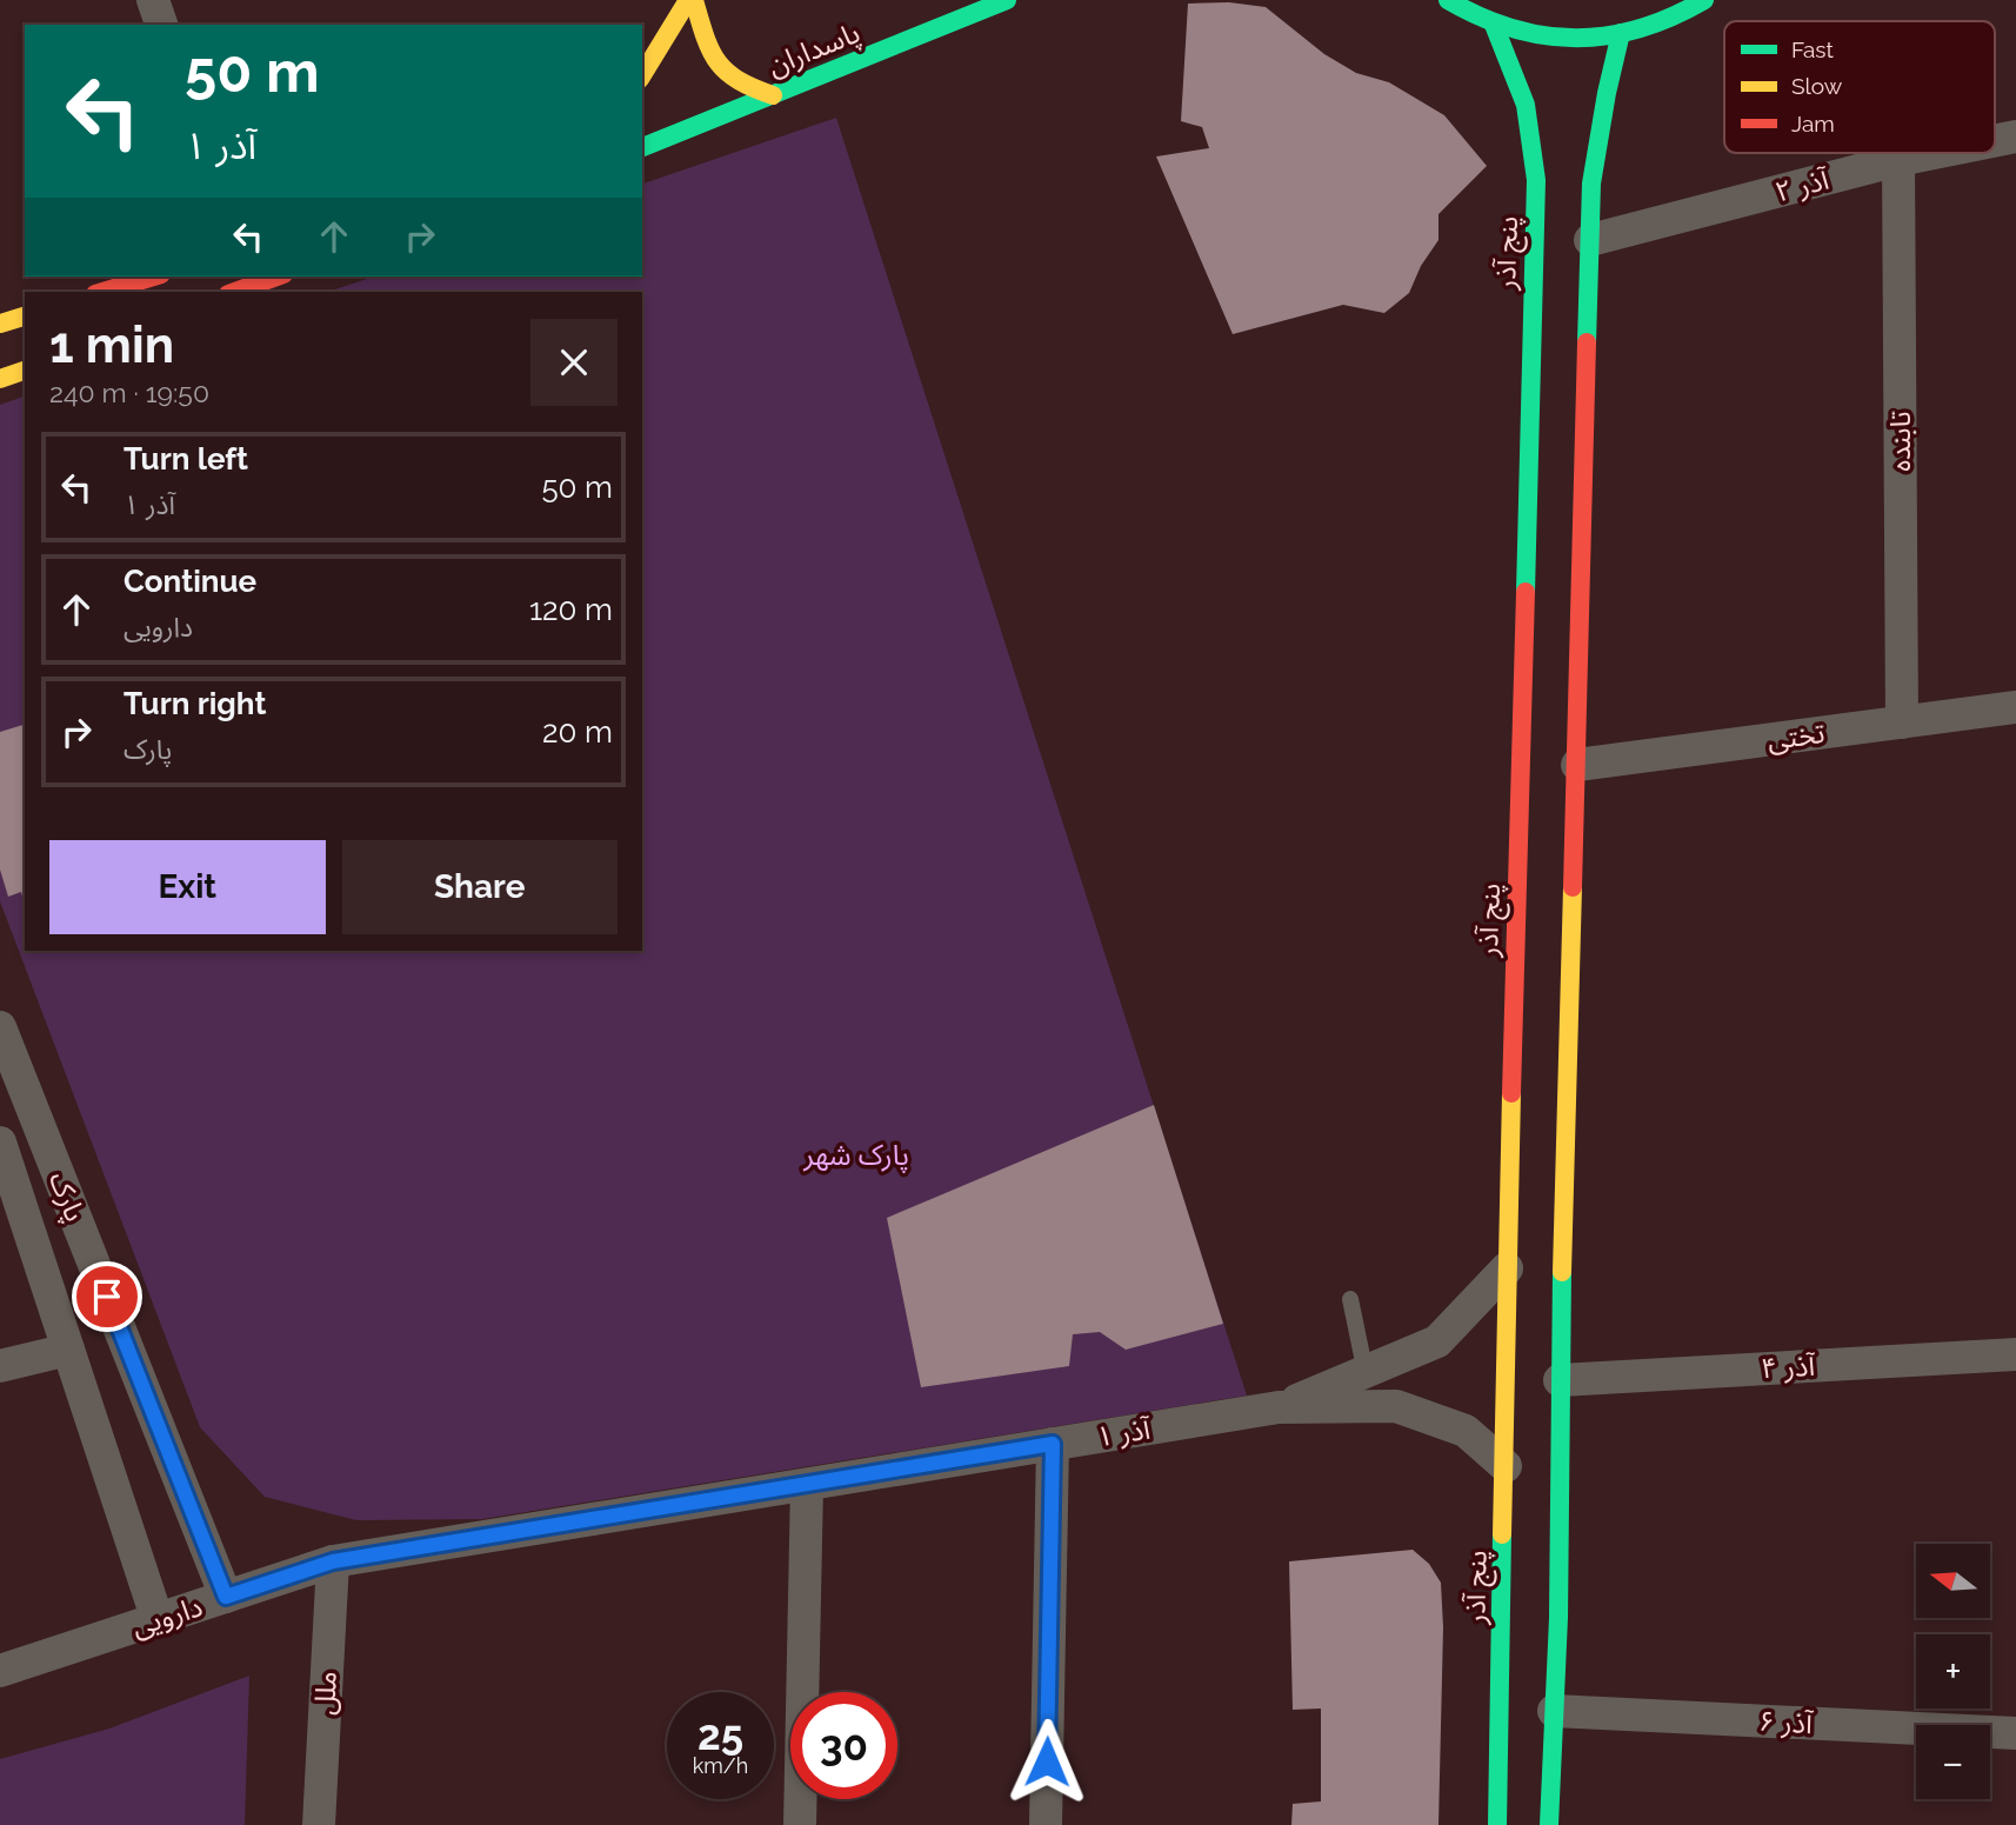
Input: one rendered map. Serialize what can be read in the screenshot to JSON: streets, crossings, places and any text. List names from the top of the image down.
{
  "streets": {
    "main road": ["پاسداران", "پنج آذر"],
    "street": [
      "۲ آذر",
      "تابنده",
      "تختی",
      "پارک",
      "آذر ۴",
      "۱ آذر",
      "دارویی",
      "ملل",
      "آذر ۶"
    ]
  },
  "crossings": [
    ["۲ آذر", "تابنده"],
    ["تابنده", "تختی"],
    ["پارک", "دارویی"],
    ["۱ آذر", "دارویی"],
    ["۱ آذر", "ملل"],
    ["دارویی", "ملل"]
  ],
  "parks": ["پارک شهر"],
  "legend": ["Fast", "Slow", "Jam"],
  "north": "left",
  "page": {
    "turn": ["50 m", "۱ آذر"],
    "heading": ["1 min", "240 m · 19:50"],
    "list": [
      {
        "name": "Turn left",
        "note": "۱ آذر",
        "value": "50 m"
      },
      {
        "name": "Continue",
        "note": "دارویی",
        "value": "120 m"
      },
      {
        "name": "Turn right",
        "note": "پارک",
        "value": "20 m"
      }
    ],
    "buttons": ["Exit", "Share"],
    "map_buttons": ["+", "−"],
    "speed": "25 km/h",
    "limit": "30"
  }
}
